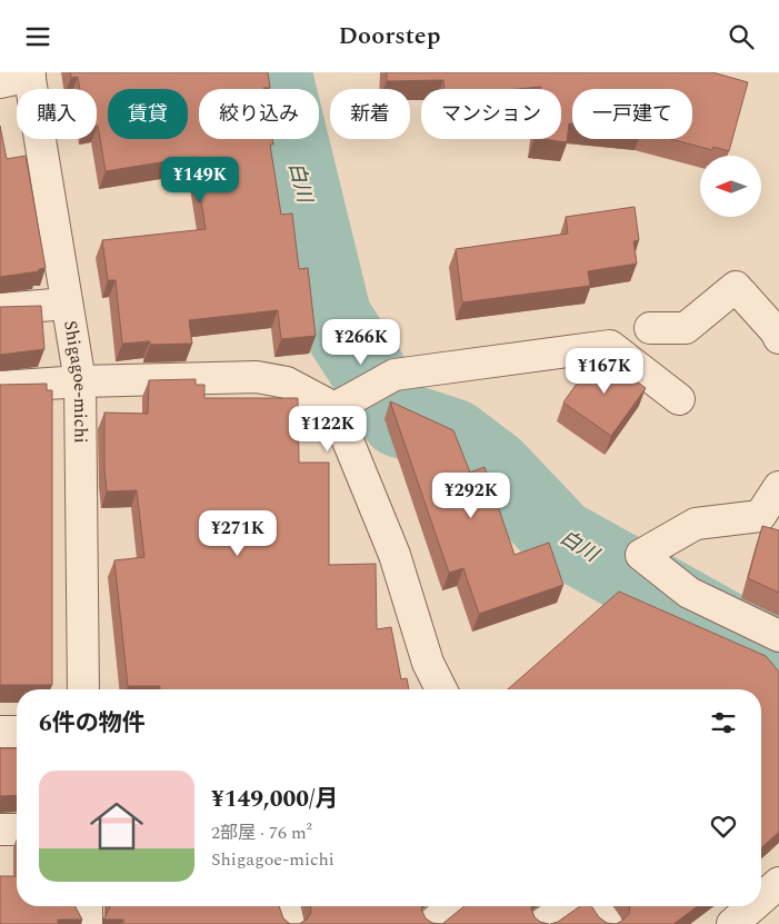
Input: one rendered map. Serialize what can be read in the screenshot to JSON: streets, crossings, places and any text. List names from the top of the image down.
{
  "streets": {
    "street": ["Shigagoe-michi"]
  },
  "water": ["白川"],
  "north": "left",
  "page": {
    "header": "Doorstep",
    "chip": [
      "購入",
      "賃貸",
      "絞り込み",
      "新着",
      "マンション",
      "一戸建て"
    ],
    "price": [
      "¥149K",
      "¥266K",
      "¥167K",
      "¥122K",
      "¥292K",
      "¥271K"
    ],
    "heading": "6件の物件",
    "list": [
      {
        "name": "¥149,000/月",
        "note": "2部屋 · 76 m² · Shigagoe-michi"
      }
    ]
  }
}
